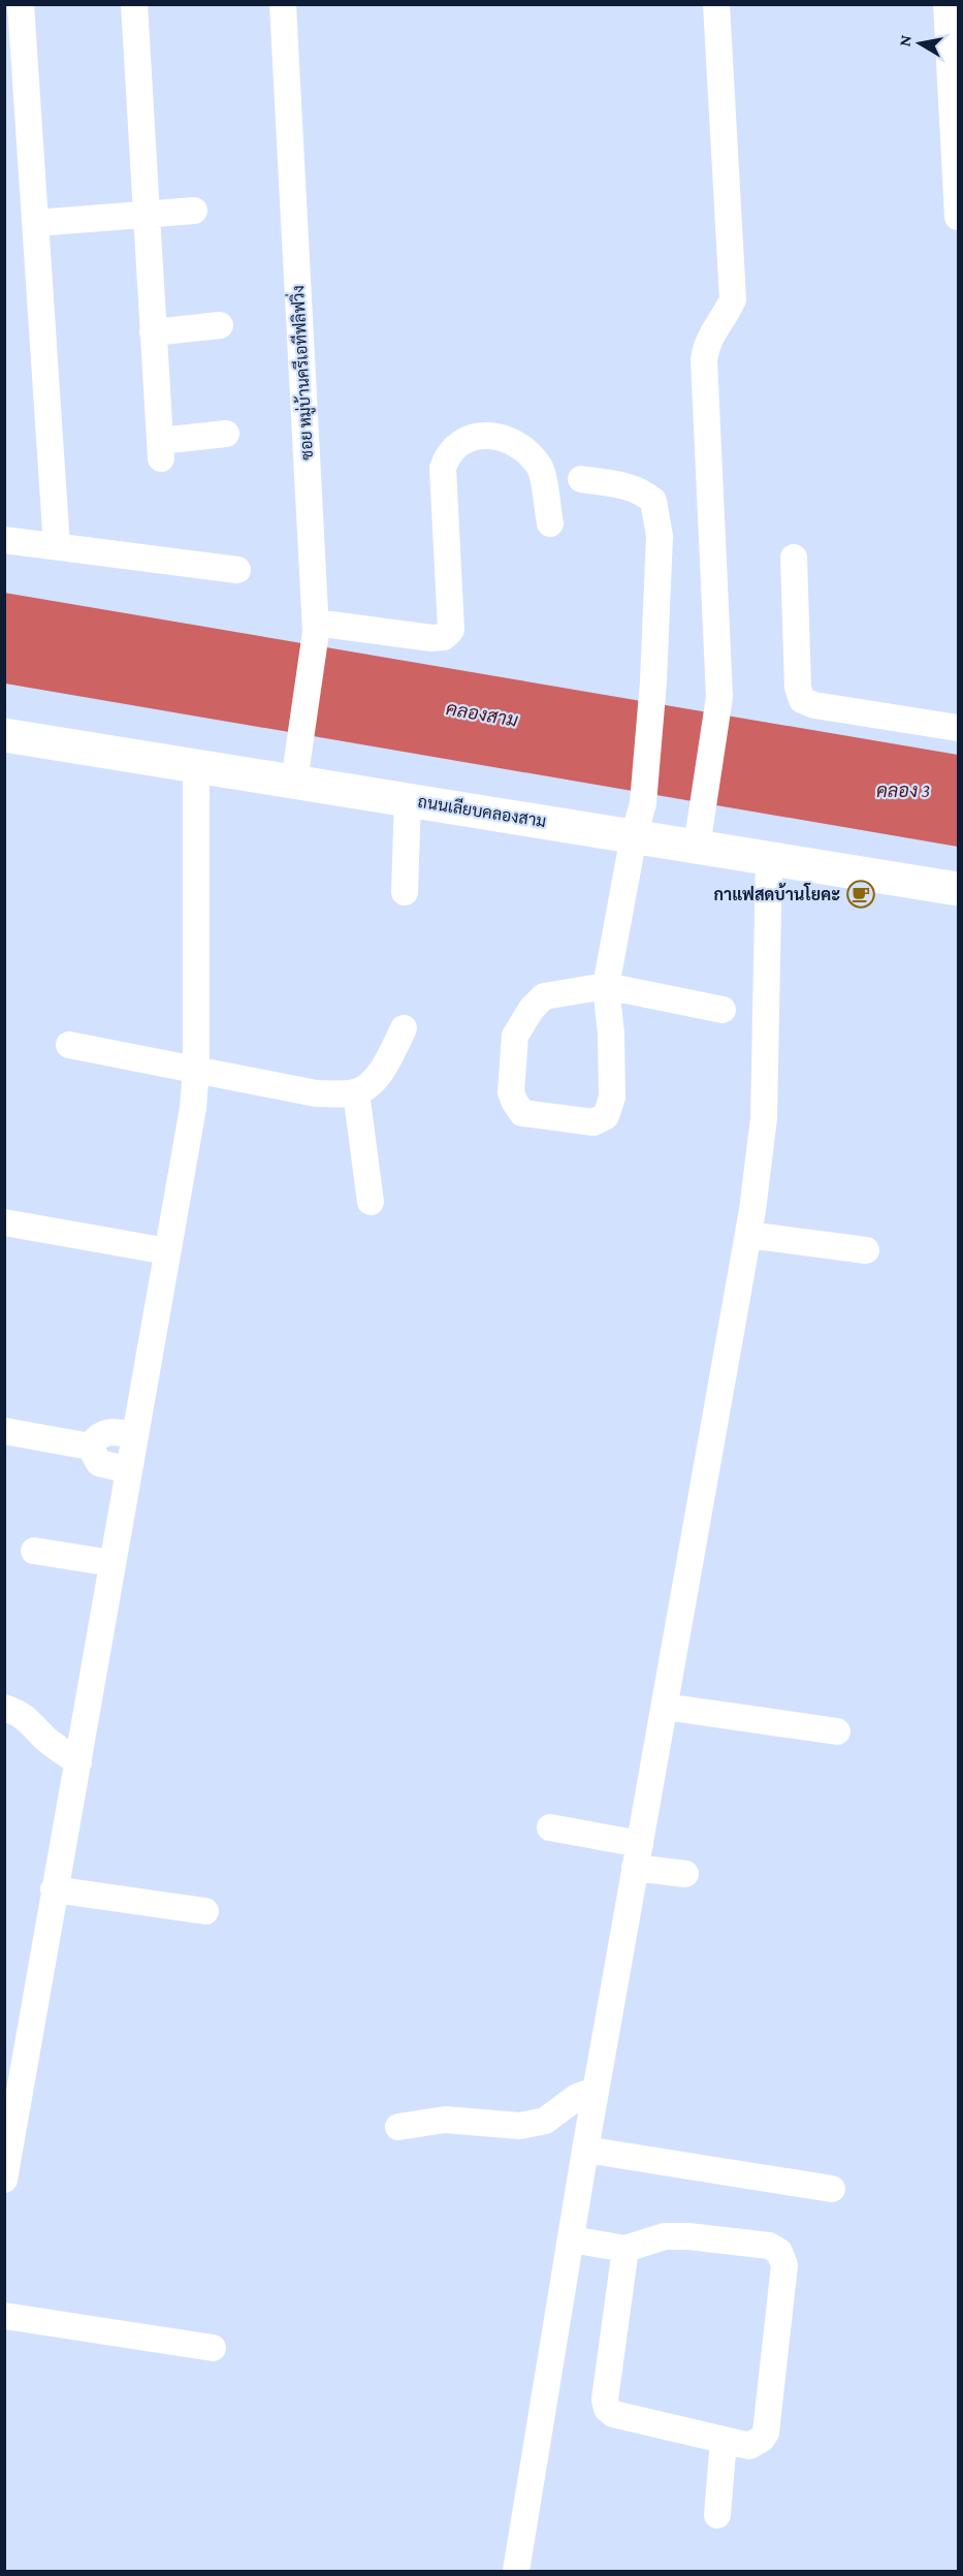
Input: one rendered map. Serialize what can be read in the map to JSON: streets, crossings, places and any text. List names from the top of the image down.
{
  "streets": {
    "main road": ["ถนนเลียบคลองสาม"],
    "street": ["ซอย หมู่บ้านครีเอทีฟลิฟวิ่ง"]
  },
  "crossings": [
    ["ซอย หมู่บ้านครีเอทีฟลิฟวิ่ง", "ถนนเลียบคลองสาม"]
  ],
  "water": ["คลองสาม", "คลอง 3"],
  "places": {
    "cafe": ["กาแฟสดบ้านโยคะ"]
  },
  "north": "left"
}
